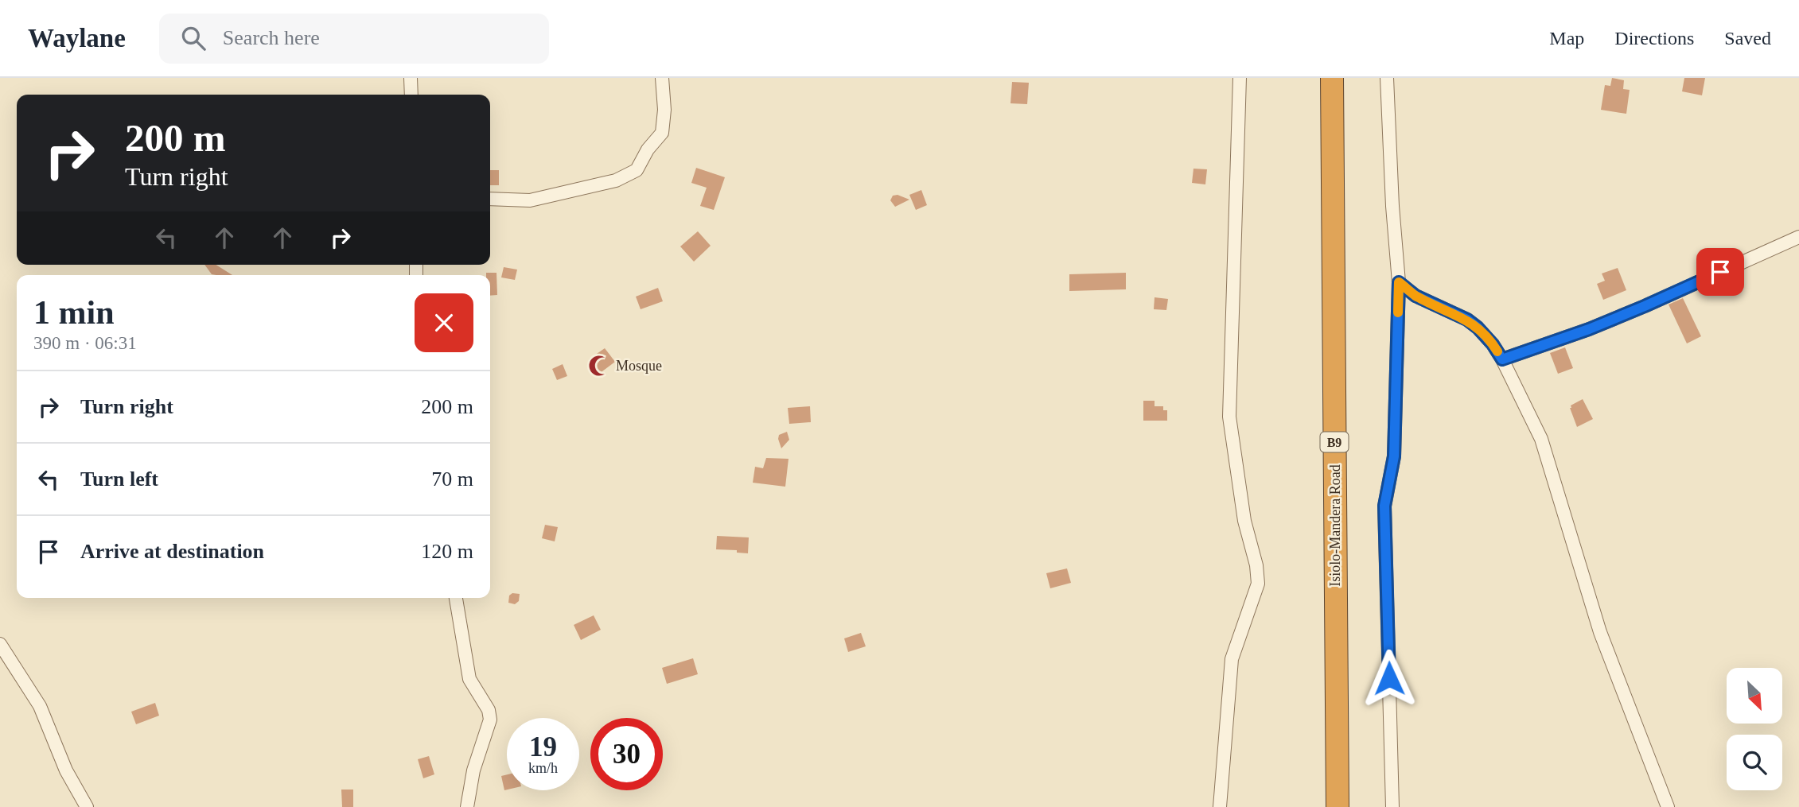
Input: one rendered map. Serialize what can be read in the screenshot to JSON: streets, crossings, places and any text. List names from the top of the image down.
{
  "streets": {
    "highway": ["B9", "Isiolo-Mandera Road"]
  },
  "places": {
    "mosque": ["Mosque"]
  },
  "north": "bottom right",
  "page": {
    "header": "Waylane",
    "search": "Search here",
    "nav": ["Map", "Directions", "Saved"],
    "turn": ["200 m", "Turn right"],
    "heading": ["1 min", "390 m · 06:31"],
    "list": [
      {
        "name": "Turn right",
        "value": "200 m"
      },
      {
        "name": "Turn left",
        "value": "70 m"
      },
      {
        "name": "Arrive at destination",
        "value": "120 m"
      }
    ],
    "speed": "19 km/h",
    "limit": "30"
  }
}
